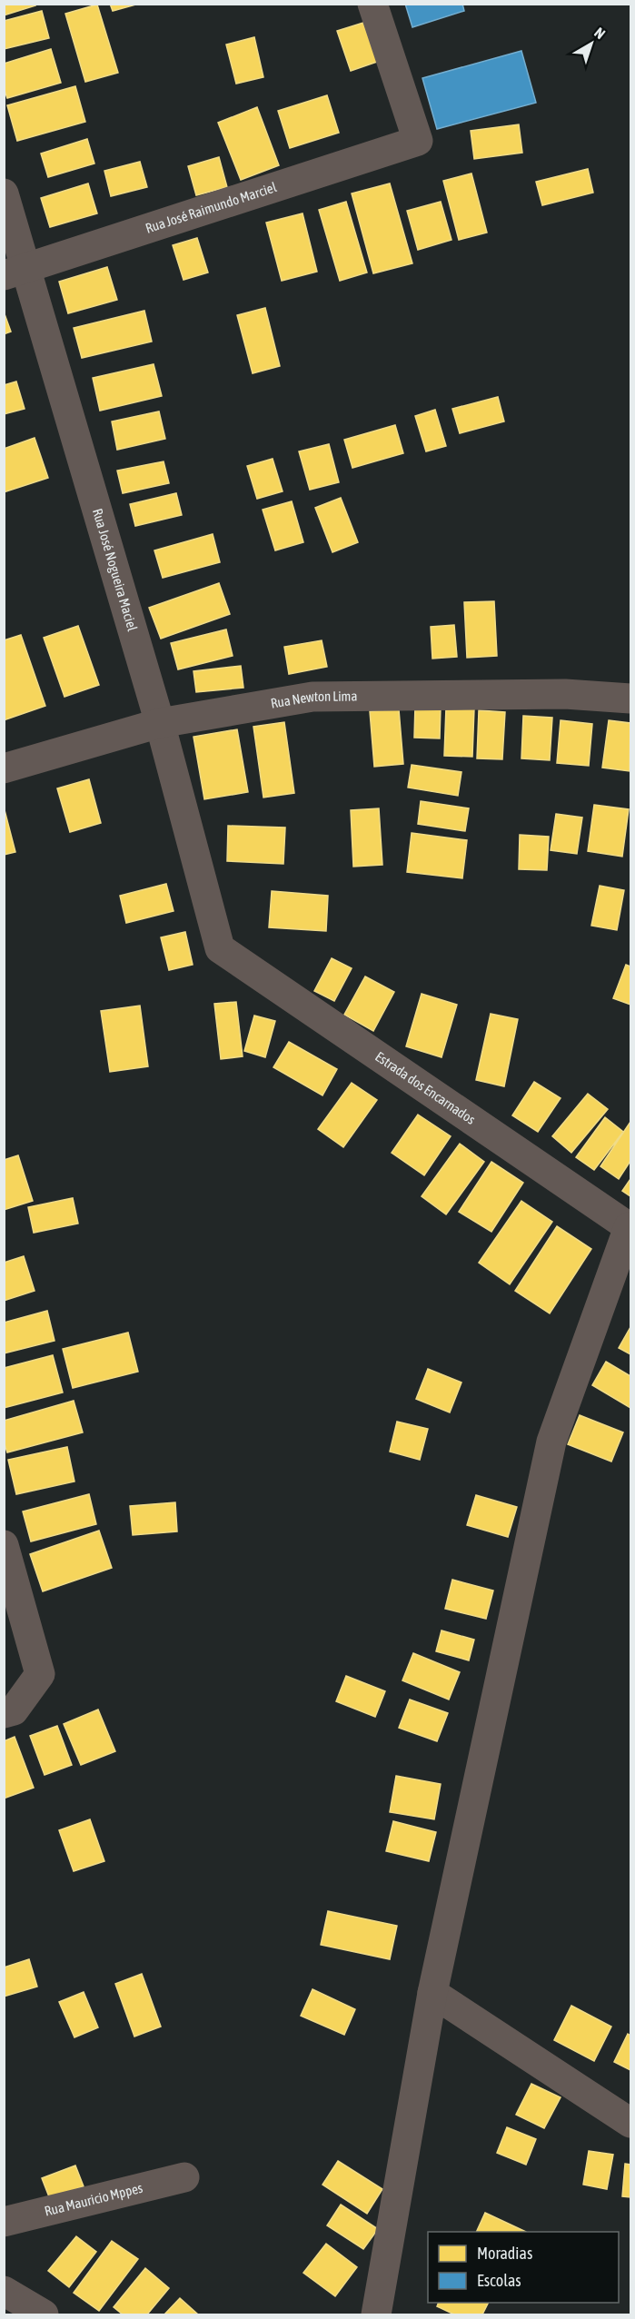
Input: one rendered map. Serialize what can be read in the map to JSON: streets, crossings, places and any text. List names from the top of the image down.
{
  "streets": {
    "street": [
      "Rua José Raimundo Marciel",
      "Rua José Nogueira Maciel",
      "Rua Newton Lima",
      "Estrada dos Encarnados",
      "Rua Mauricio Mppes"
    ]
  },
  "crossings": [
    ["Rua José Raimundo Marciel", "Rua José Nogueira Maciel"],
    ["Rua José Nogueira Maciel", "Rua Newton Lima"],
    ["Rua José Nogueira Maciel", "Estrada dos Encarnados"]
  ],
  "legend": ["Moradias", "Escolas"],
  "north": "top right"
}
